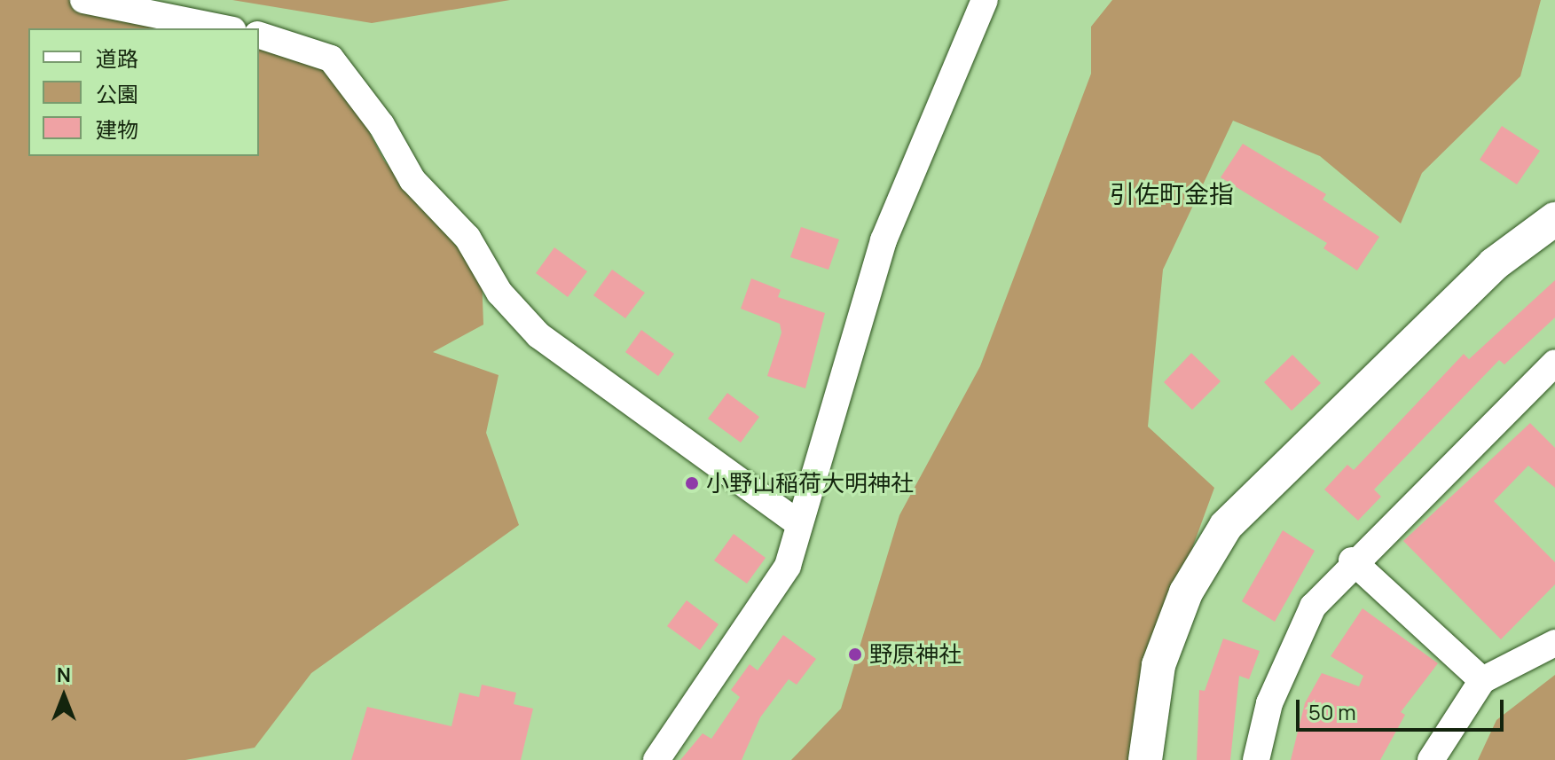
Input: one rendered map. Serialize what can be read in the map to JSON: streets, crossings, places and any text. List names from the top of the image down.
{
  "districts": ["引佐町金指"],
  "places": ["小野山稲荷大明神社", "野原神社"],
  "legend": ["道路", "公園", "建物"],
  "scale_bar": "50 m",
  "north": "top"
}
